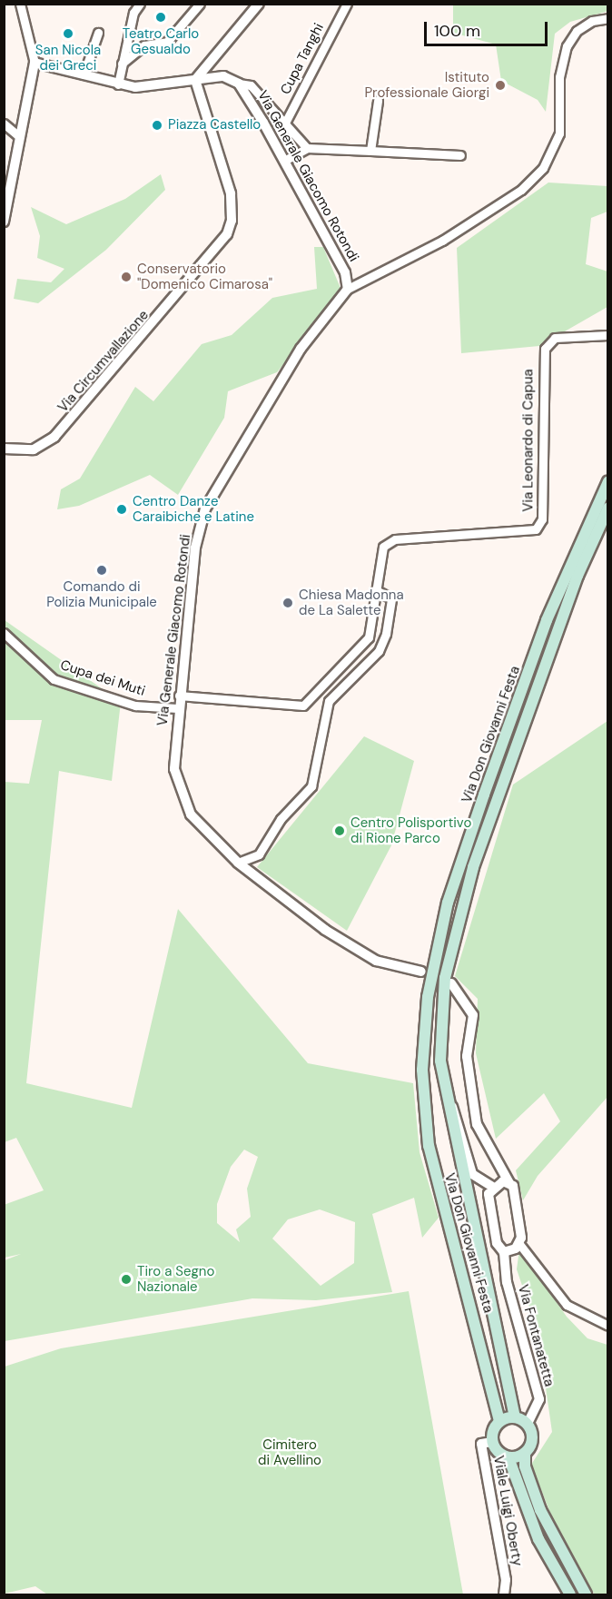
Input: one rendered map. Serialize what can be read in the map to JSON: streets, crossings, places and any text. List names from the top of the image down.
{
  "streets": {
    "main road": ["Via Don Giovanni Festa"],
    "street": [
      "Cupa Tanghi",
      "Via Generale Giacomo Rotondi",
      "Via Circumvallazione",
      "Via Leonardo di Capua",
      "Cupa dei Muti",
      "Via Fontanatetta",
      "Viale Luigi Oberty"
    ]
  },
  "crossings": [
    ["Via Generale Giacomo Rotondi", "Via Circumvallazione"],
    ["Via Generale Giacomo Rotondi", "Via Leonardo di Capua"],
    ["Via Generale Giacomo Rotondi", "Cupa dei Muti"],
    ["Via Don Giovanni Festa", "Via Fontanatetta"],
    ["Via Don Giovanni Festa", "Viale Luigi Oberty"],
    ["Via Fontanatetta", "Viale Luigi Oberty"]
  ],
  "parks": ["Cimitero di Avellino"],
  "places": [
    "Teatro Carlo Gesualdo",
    "San Nicola dei Greci",
    "Istituto Professionale Giorgi",
    "Piazza Castello",
    "Conservatorio \"Domenico Cimarosa\"",
    "Centro Danze Caraibiche e Latine",
    "Comando di Polizia Municipale",
    "Chiesa Madonna de La Salette",
    "Centro Polisportivo di Rione Parco",
    "Tiro a Segno Nazionale"
  ],
  "scale_bar": "100 m"
}
